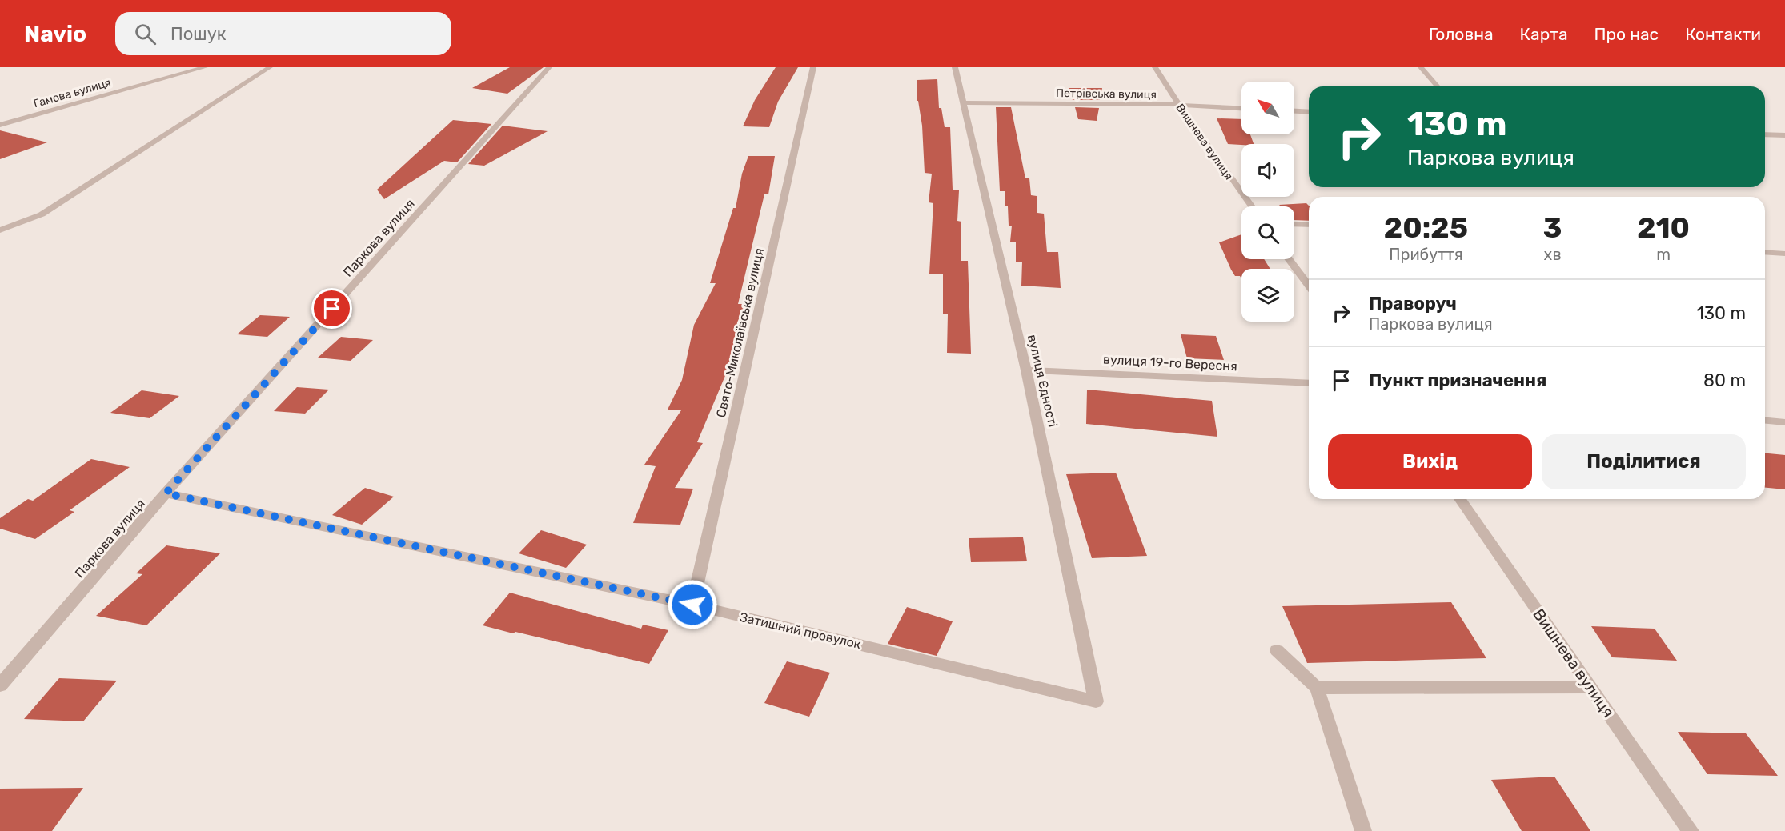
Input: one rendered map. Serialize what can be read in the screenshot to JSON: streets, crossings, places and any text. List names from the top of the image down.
{
  "streets": {
    "street": [
      "Гамова вулиця",
      "Петрівська вулиця",
      "Вишнева вулиця",
      "Паркова вулиця",
      "Свято-Миколаївська вулиця",
      "вулиця 19-го Вересня",
      "вулиця Єдності",
      "Затишний провулок"
    ]
  },
  "crossings": [
    ["Петрівська вулиця", "Вишнева вулиця"],
    ["Петрівська вулиця", "вулиця Єдності"],
    ["Паркова вулиця", "Затишний провулок"],
    ["Свято-Миколаївська вулиця", "Затишний провулок"],
    ["вулиця 19-го Вересня", "вулиця Єдності"],
    ["вулиця Єдності", "Затишний провулок"]
  ],
  "north": "top left",
  "page": {
    "header": "Navio",
    "search": "Пошук",
    "nav": [
      "Головна",
      "Карта",
      "Про нас",
      "Контакти"
    ],
    "turn": ["130 m", "Паркова вулиця"],
    "eta": [
      "20:25",
      "Прибуття",
      "3",
      "хв",
      "210",
      "m"
    ],
    "list": [
      {
        "name": "Праворуч",
        "note": "Паркова вулиця",
        "value": "130 m"
      },
      {
        "name": "Пункт призначення",
        "value": "80 m"
      }
    ],
    "buttons": ["Вихід", "Поділитися"]
  }
}
